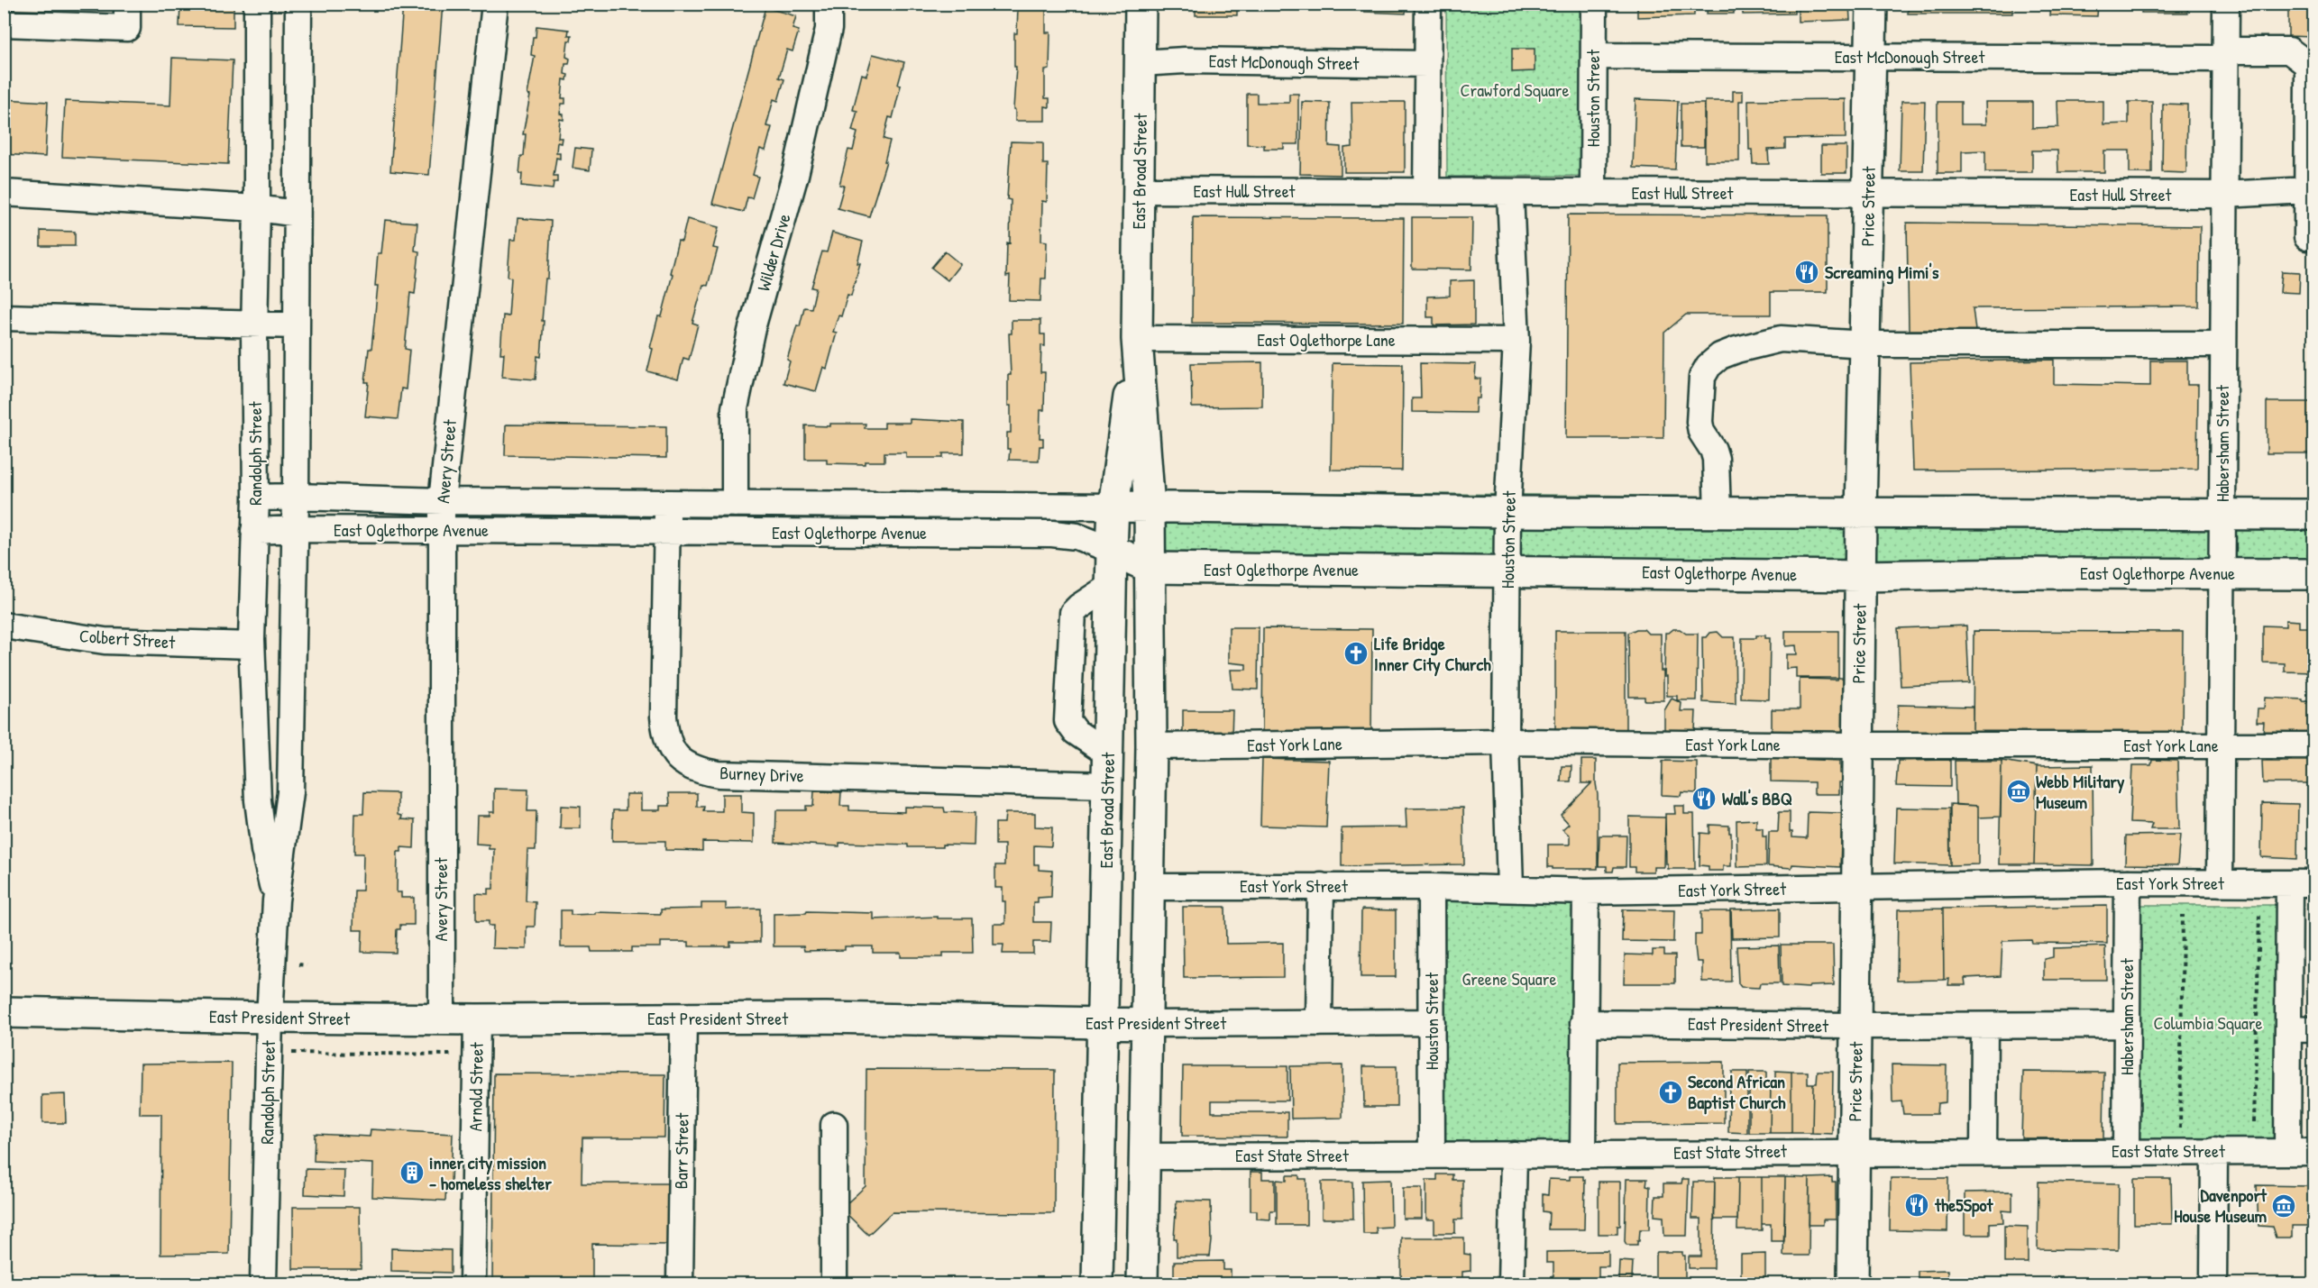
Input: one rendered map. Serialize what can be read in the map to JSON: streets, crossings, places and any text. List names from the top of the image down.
{
  "streets": {
    "main road": [
      "East Broad Street",
      "Price Street",
      "East Oglethorpe Avenue",
      "East President Street"
    ],
    "street": [
      "East McDonough Street",
      "Houston Street",
      "East Hull Street",
      "Wilder Drive",
      "East Oglethorpe Lane",
      "Habersham Street",
      "Randolph Street",
      "Avery Street",
      "Colbert Street",
      "East York Lane",
      "Burney Drive",
      "East York Street",
      "Arnold Street",
      "Barr Street",
      "East State Street"
    ]
  },
  "crossings": [
    ["East McDonough Street", "Houston Street"],
    ["East McDonough Street", "East Broad Street"],
    ["East McDonough Street", "East Hull Street"],
    ["East McDonough Street", "Price Street"],
    ["East McDonough Street", "Habersham Street"],
    ["Houston Street", "East Hull Street"],
    ["Houston Street", "East Oglethorpe Lane"],
    ["Houston Street", "East Oglethorpe Avenue"],
    ["Houston Street", "East York Lane"],
    ["Houston Street", "East York Street"],
    ["Houston Street", "East President Street"],
    ["Houston Street", "East State Street"],
    ["East Broad Street", "East Hull Street"],
    ["East Broad Street", "East Oglethorpe Lane"],
    ["East Broad Street", "East Oglethorpe Avenue"],
    ["East Broad Street", "East York Lane"],
    ["East Broad Street", "Burney Drive"],
    ["East Broad Street", "East York Street"],
    ["East Broad Street", "East President Street"],
    ["East Broad Street", "East State Street"],
    ["East Hull Street", "Price Street"],
    ["East Hull Street", "Habersham Street"],
    ["Price Street", "East Oglethorpe Avenue"],
    ["Price Street", "East York Lane"],
    ["Price Street", "East York Street"],
    ["Price Street", "East President Street"],
    ["Price Street", "East State Street"],
    ["Wilder Drive", "East Oglethorpe Avenue"],
    ["Habersham Street", "East Oglethorpe Avenue"],
    ["Habersham Street", "East York Lane"],
    ["Habersham Street", "East York Street"],
    ["Habersham Street", "East President Street"],
    ["Habersham Street", "East State Street"],
    ["Randolph Street", "East Oglethorpe Avenue"],
    ["Randolph Street", "Colbert Street"],
    ["Randolph Street", "East President Street"],
    ["Avery Street", "East Oglethorpe Avenue"],
    ["Avery Street", "East President Street"],
    ["East Oglethorpe Avenue", "Burney Drive"],
    ["East President Street", "Arnold Street"],
    ["East President Street", "Barr Street"]
  ],
  "parks": ["Crawford Square", "Greene Square", "Columbia Square"],
  "places": {
    "restaurant": ["Screaming Mimi's", "Wall's BBQ", "the5Spot"],
    "church": ["Life Bridge Inner City Church", "Second African Baptist Church"],
    "museum": ["Webb Military Museum", "Davenport House Museum"],
    "building": ["inner city mission - homeless shelter"]
  }
}
